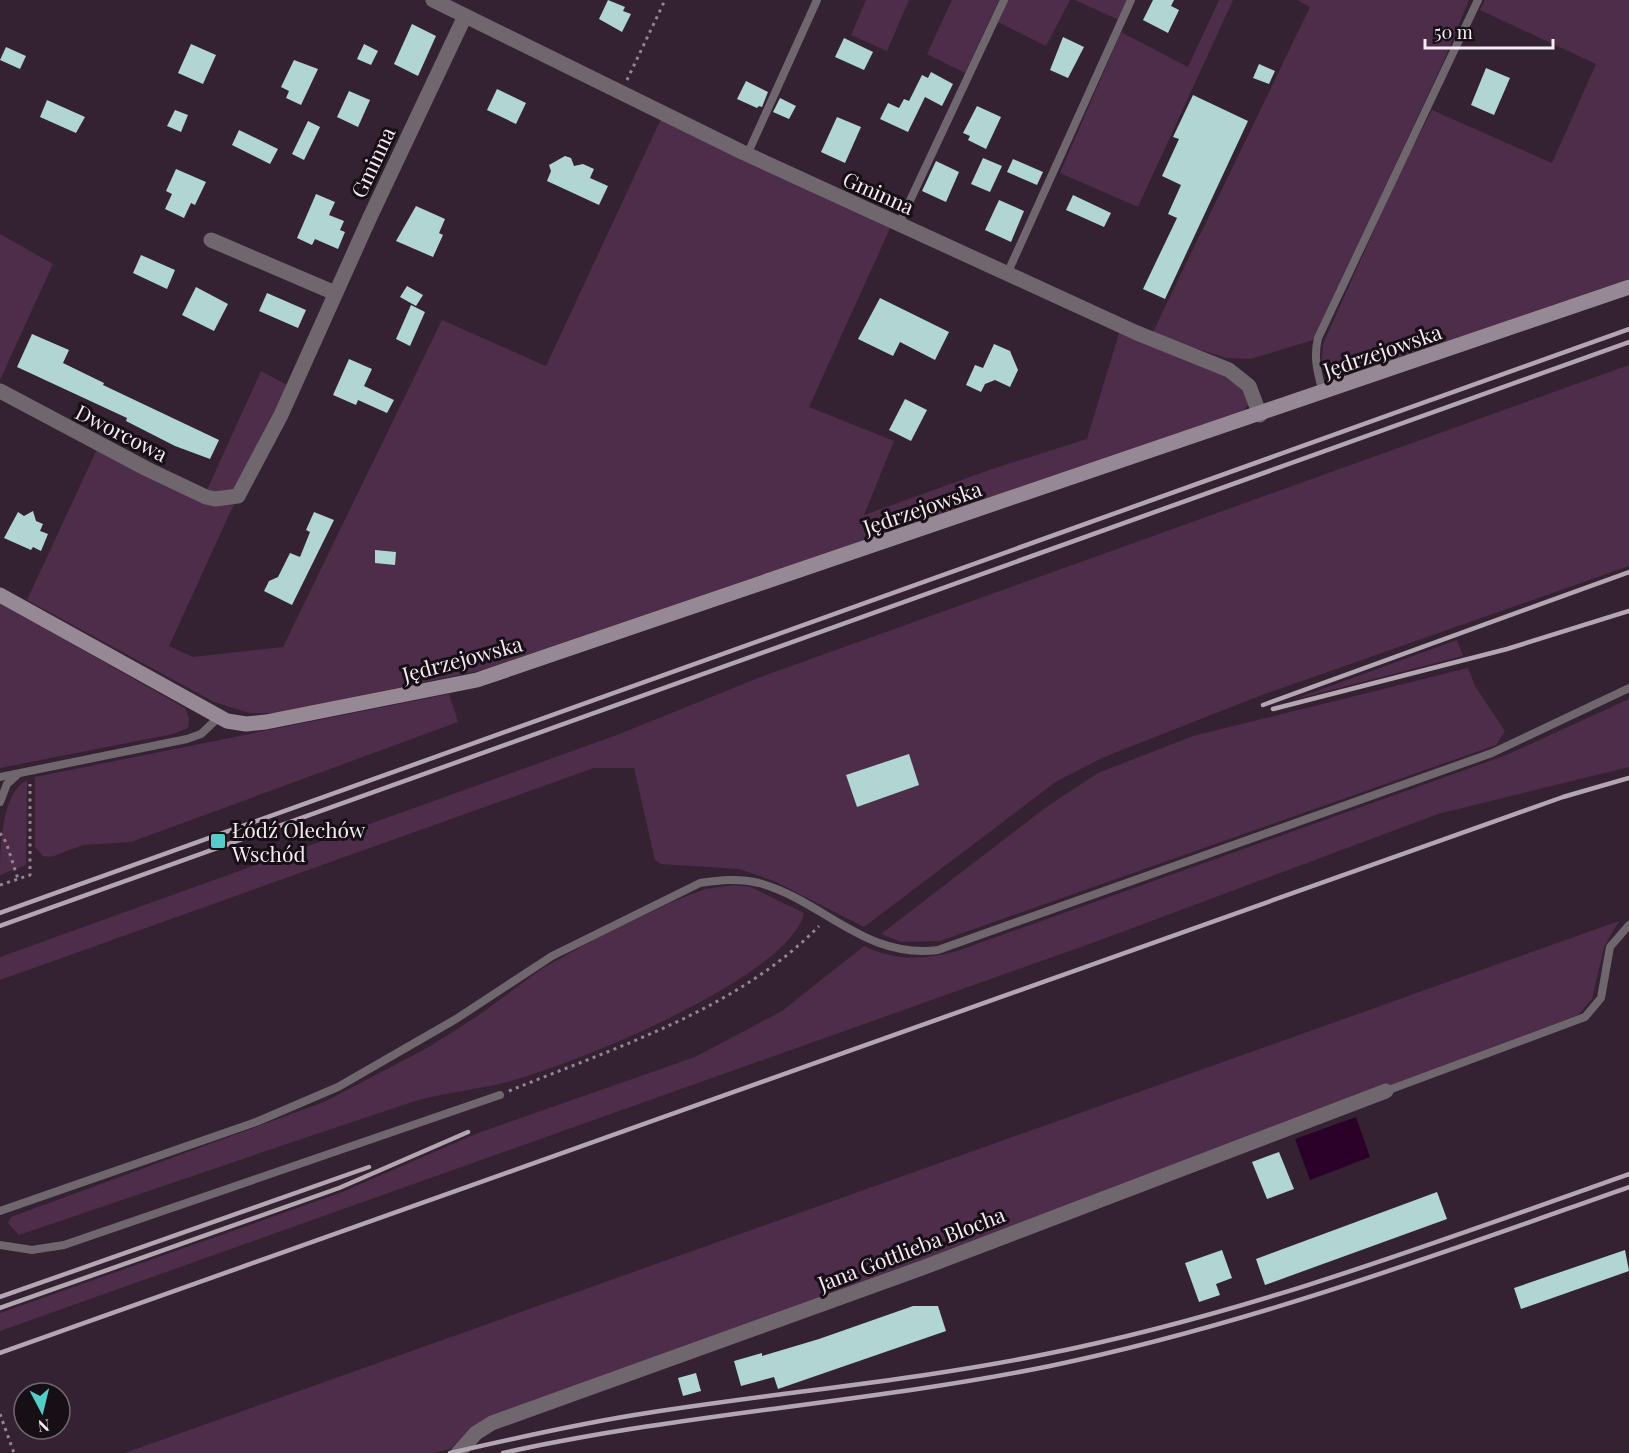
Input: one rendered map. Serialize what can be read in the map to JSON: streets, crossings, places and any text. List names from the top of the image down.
{
  "streets": {
    "street": [
      "Gminna",
      "Jędrzejowska",
      "Dworcowa",
      "Jana Gottlieba Blocha"
    ]
  },
  "crossings": [
    ["Gminna", "Jędrzejowska"],
    ["Gminna", "Dworcowa"]
  ],
  "places": {
    "transit": ["Łódź Olechów Wschód"]
  },
  "scale_bar": "50 m",
  "north": "bottom"
}
